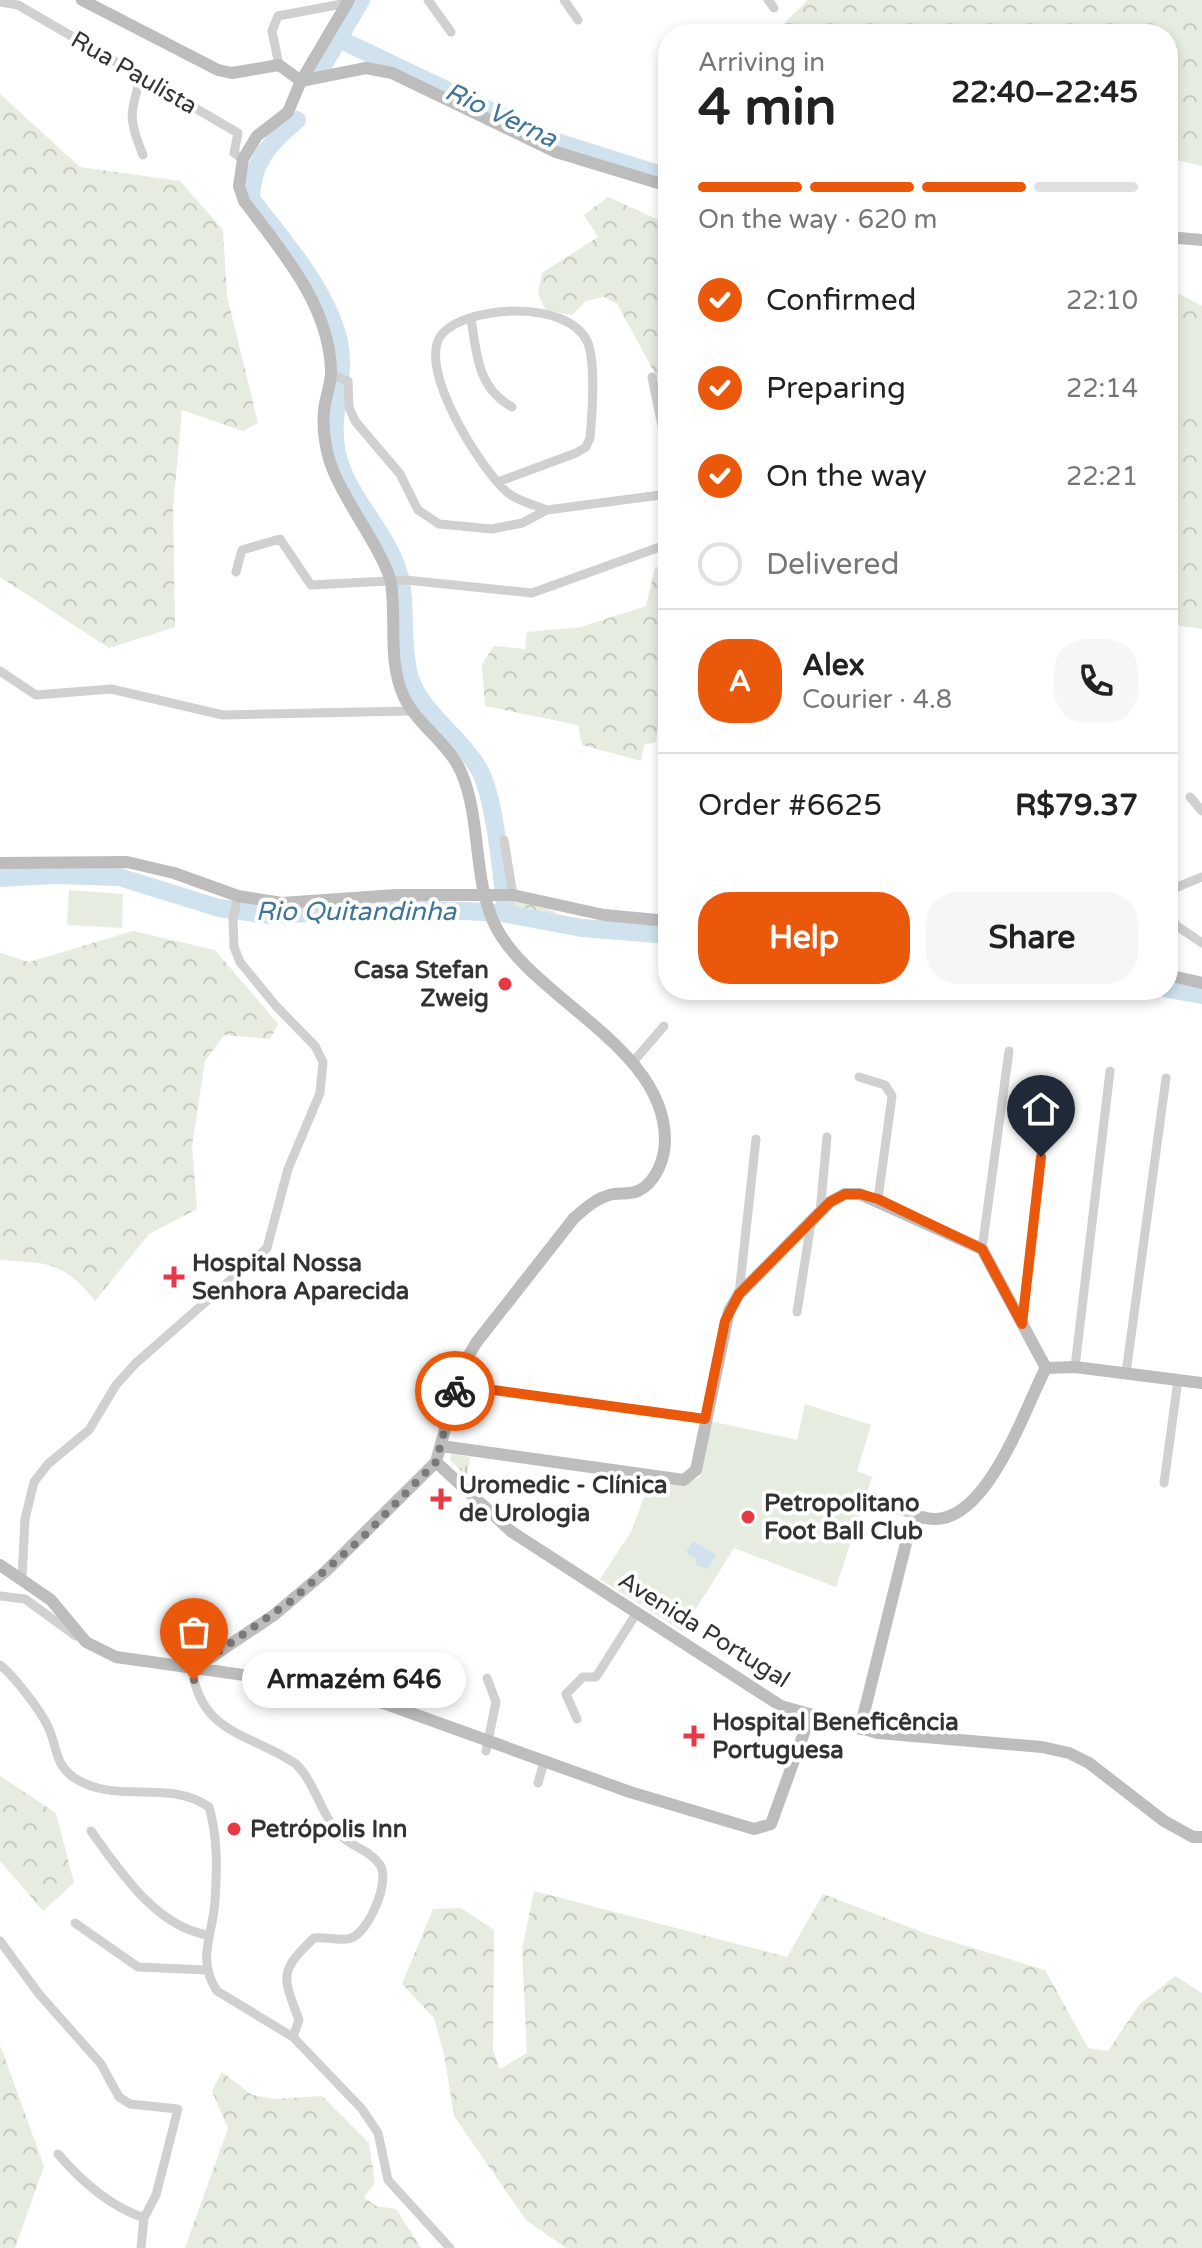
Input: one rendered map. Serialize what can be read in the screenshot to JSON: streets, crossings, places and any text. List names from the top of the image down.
{
  "streets": {
    "street": ["Rua Paulista", "Avenida Portugal"]
  },
  "water": ["Rio Verna", "Rio Quitandinha"],
  "places": {
    "other": [
      "Casa Stefan Zweig",
      "Petropolitano Foot Ball Club",
      "Armazém 646",
      "Petrópolis Inn"
    ],
    "health": ["Hospital Nossa Senhora Aparecida", "Uromedic - Clínica de Urologia", "Hospital Beneficência Portuguesa"]
  },
  "page": {
    "heading": ["4 min", "Arriving in", "22:40–22:45"],
    "panel": [
      "Alex",
      "Courier · 4.8",
      "Order #6625",
      "R$79.37"
    ],
    "bar": "On the way · 620 m",
    "list": [
      ["Confirmed", "22:10"],
      ["Preparing", "22:14"],
      ["On the way", "22:21"],
      "Delivered"
    ],
    "round": "A",
    "buttons": ["Help", "Share"],
    "bubble": "Armazém 646"
  }
}
